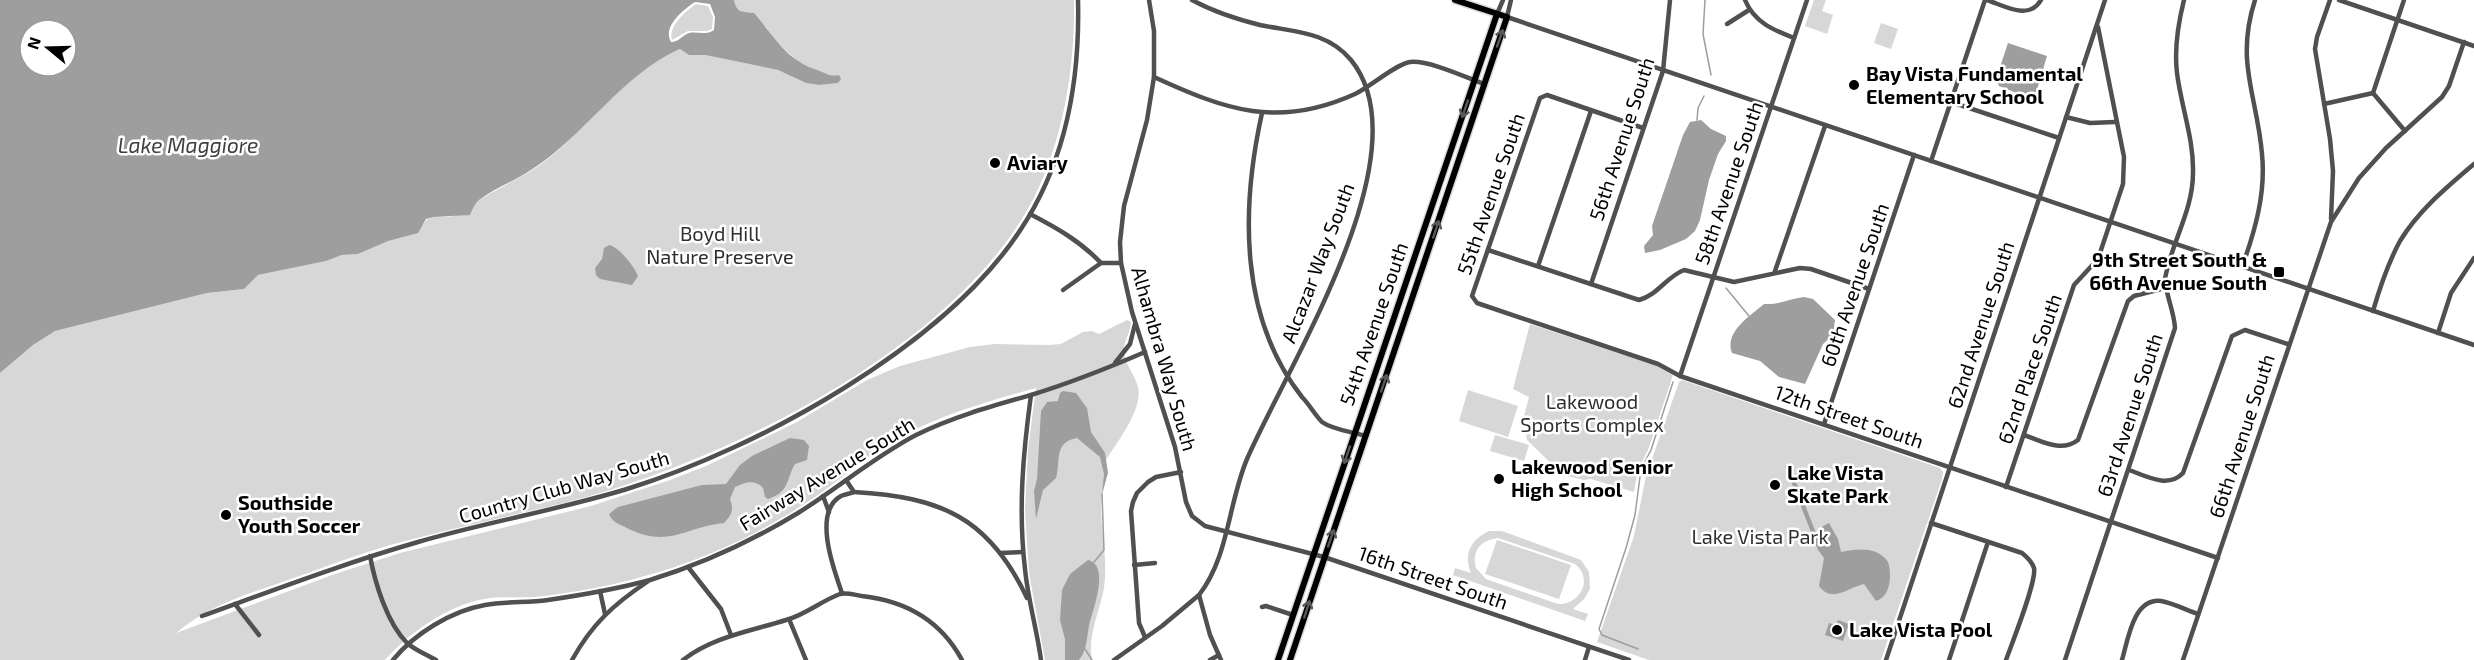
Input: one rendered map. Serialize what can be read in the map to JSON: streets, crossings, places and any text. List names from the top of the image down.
{
  "streets": {
    "main road": ["54th Avenue South"],
    "street": [
      "56th Avenue South",
      "58th Avenue South",
      "55th Avenue South",
      "Alcazar Way South",
      "60th Avenue South",
      "62nd Avenue South",
      "Alhambra Way South",
      "62nd Place South",
      "63rd Avenue South",
      "12th Street South",
      "66th Avenue South",
      "Fairway Avenue South",
      "Country Club Way South",
      "16th Street South"
    ]
  },
  "crossings": [
    ["58th Avenue South", "12th Street South"],
    ["55th Avenue South", "12th Street South"],
    ["Alcazar Way South", "Alhambra Way South"],
    ["Alcazar Way South", "16th Street South"],
    ["60th Avenue South", "12th Street South"],
    ["54th Avenue South", "16th Street South"],
    ["62nd Avenue South", "62nd Place South"],
    ["62nd Avenue South", "12th Street South"],
    ["Alhambra Way South", "Fairway Avenue South"],
    ["Alhambra Way South", "16th Street South"],
    ["62nd Place South", "12th Street South"],
    ["63rd Avenue South", "12th Street South"],
    ["12th Street South", "66th Avenue South"]
  ],
  "water": ["Lake Maggiore"],
  "parks": ["Boyd Hill Nature Preserve", "Lakewood Sports Complex", "Lake Vista Park"],
  "places": {
    "other": [
      "Bay Vista Fundamental Elementary School",
      "Aviary",
      "Lakewood Senior High School",
      "Lake Vista Skate Park",
      "Southside Youth Soccer",
      "Lake Vista Pool"
    ],
    "transit": ["9th Street South & 66th Avenue South"]
  },
  "north": "left"
}
